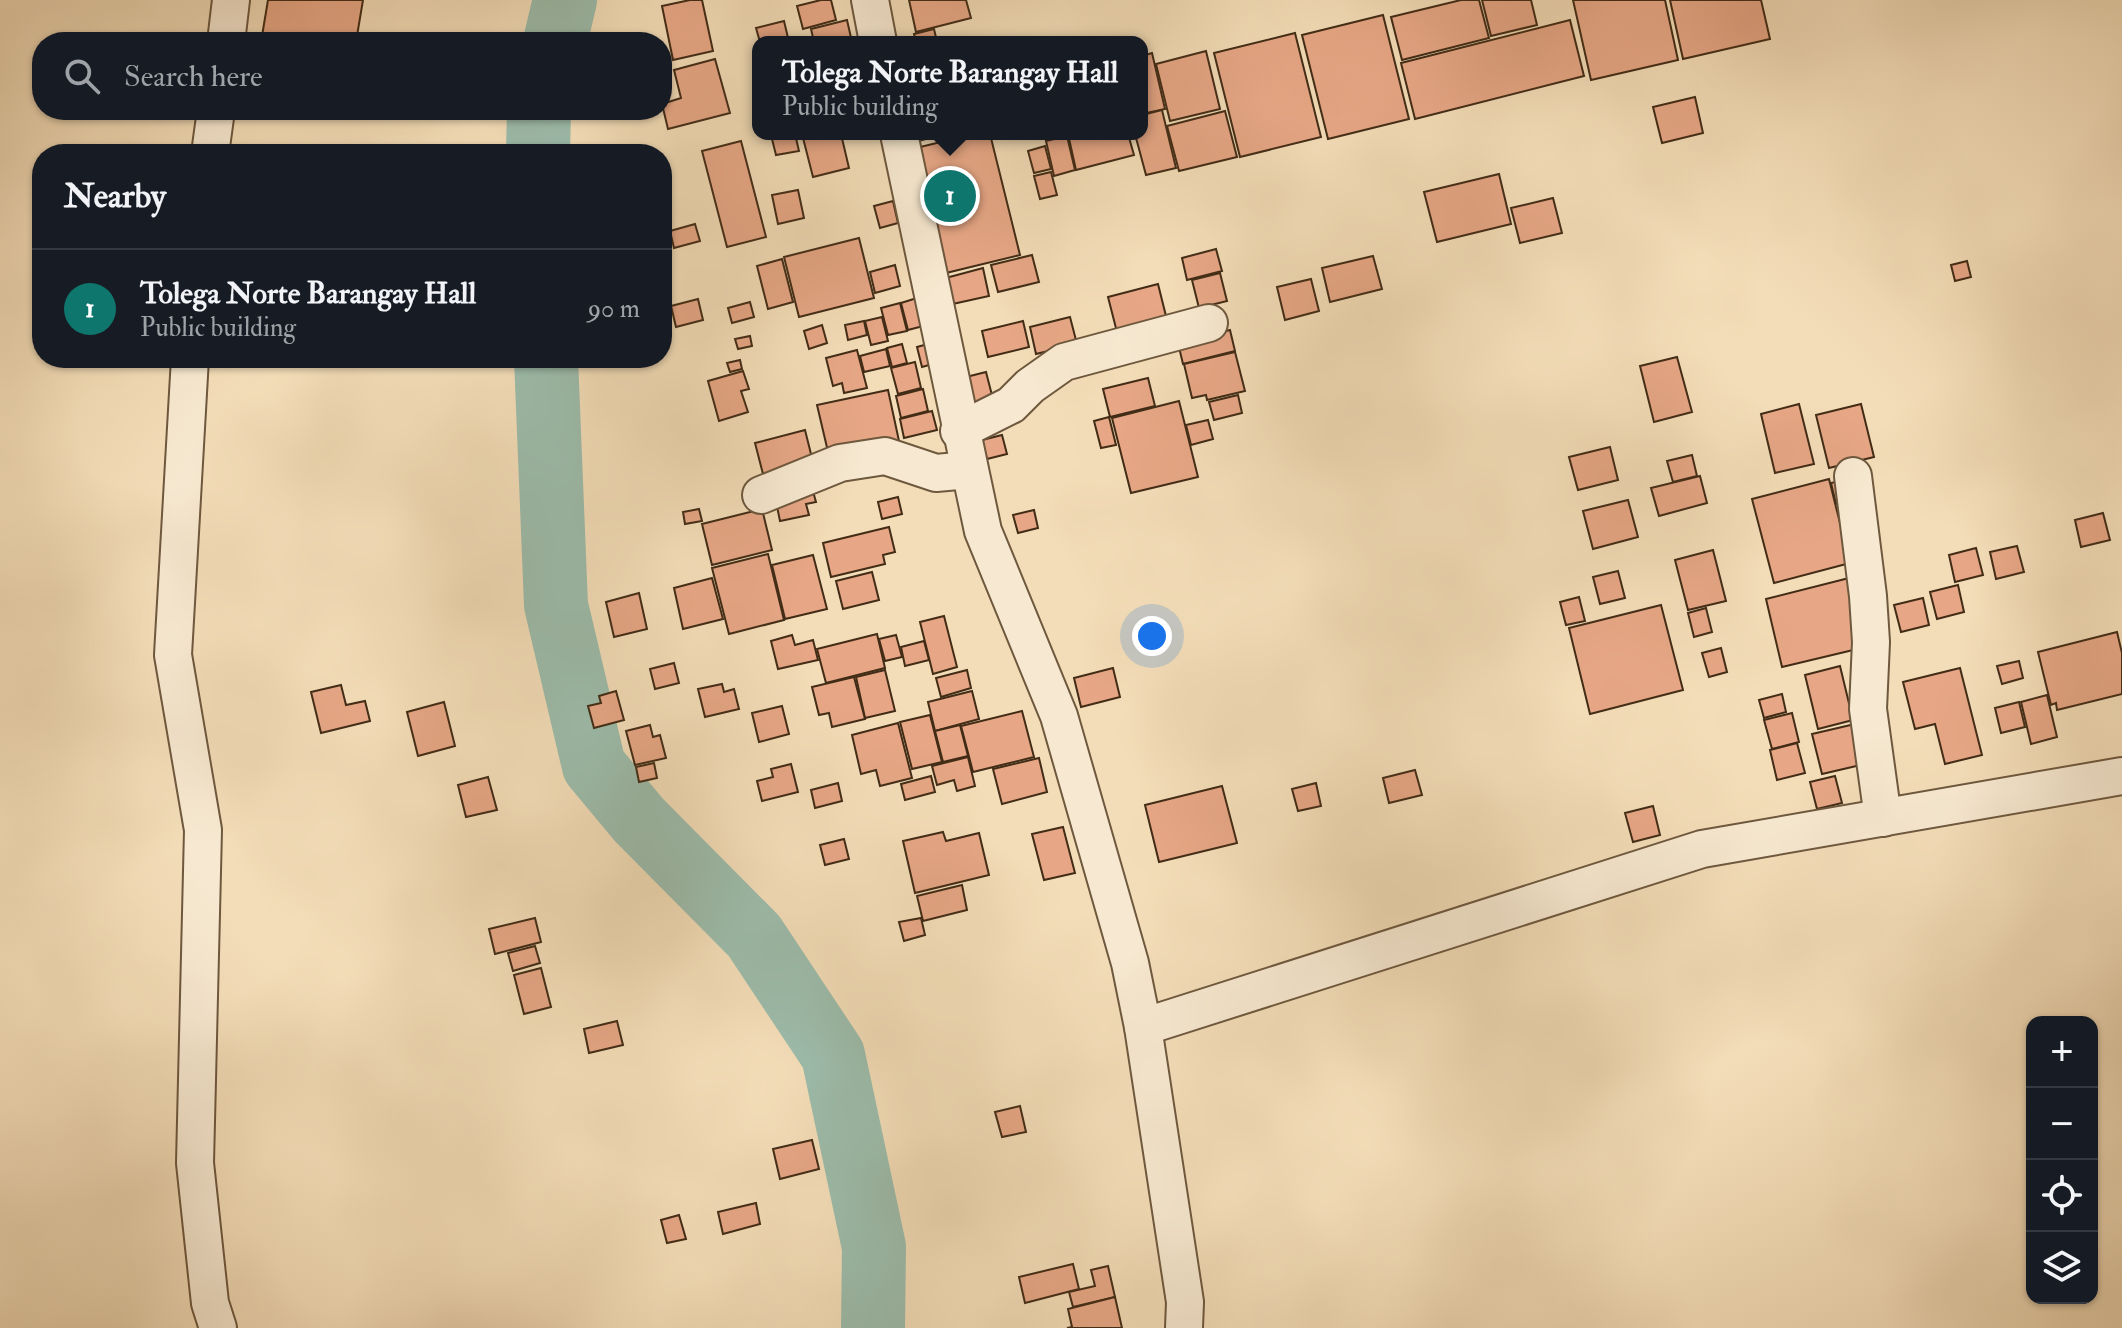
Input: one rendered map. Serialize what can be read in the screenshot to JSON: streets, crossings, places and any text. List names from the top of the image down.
{
  "page": {
    "search": "Search here",
    "popup": ["Tolega Norte Barangay Hall", "Public building"],
    "heading": "Nearby",
    "pins": "1",
    "list": [
      {
        "mark": "1",
        "name": "Tolega Norte Barangay Hall",
        "note": "Public building",
        "value": "90 m"
      }
    ],
    "map_buttons": ["+", "−"]
  }
}
